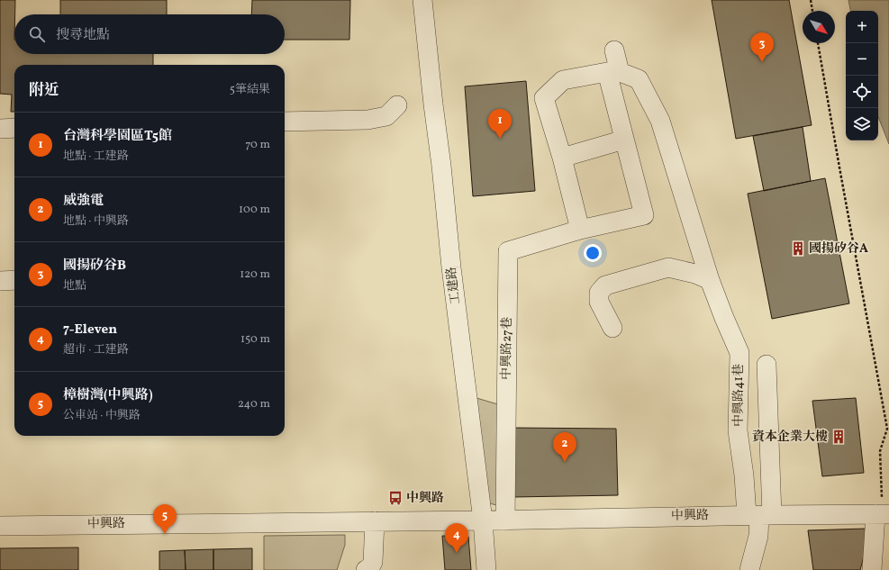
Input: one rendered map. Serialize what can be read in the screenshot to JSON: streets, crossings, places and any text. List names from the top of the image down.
{
  "streets": {
    "street": [
      "工建路",
      "中興路27巷",
      "中興路41巷",
      "中興路"
    ]
  },
  "crossings": [
    ["工建路", "中興路"],
    ["中興路27巷", "中興路"],
    ["中興路41巷", "中興路"]
  ],
  "places": {
    "building": ["國揚矽谷A", "資本企業大樓"],
    "bus stop": ["中興路"]
  },
  "north": "bottom right",
  "page": {
    "map_buttons": ["+", "−"],
    "search": "搜尋地點",
    "pins": [
      "3",
      "1",
      "2",
      "5",
      "4"
    ],
    "heading": ["附近", "5筆結果"],
    "list": [
      {
        "mark": "1",
        "name": "台灣科學園區T5館",
        "note": "地點 · 工建路",
        "value": "70 m"
      },
      {
        "mark": "2",
        "name": "威強電",
        "note": "地點 · 中興路",
        "value": "100 m"
      },
      {
        "mark": "3",
        "name": "國揚矽谷B",
        "note": "地點",
        "value": "120 m"
      },
      {
        "mark": "4",
        "name": "7-Eleven",
        "note": "超市 · 工建路",
        "value": "150 m"
      },
      {
        "mark": "5",
        "name": "樟樹灣(中興路)",
        "note": "公車站 · 中興路",
        "value": "240 m"
      }
    ]
  }
}
